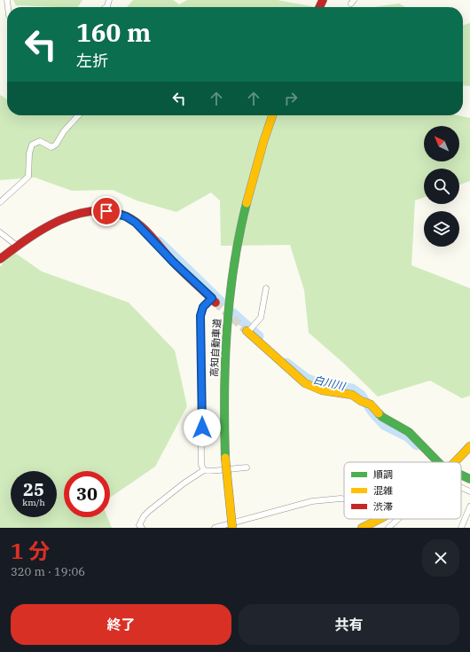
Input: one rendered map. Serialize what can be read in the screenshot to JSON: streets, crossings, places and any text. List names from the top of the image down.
{
  "streets": {
    "main road": ["高知自動車道"]
  },
  "water": ["白川川"],
  "legend": ["順調", "混雑", "渋滞"],
  "north": "top left",
  "page": {
    "turn": ["160 m", "左折"],
    "speed": "25 km/h",
    "limit": "30",
    "heading": ["1 分", "320 m · 19:06"],
    "buttons": ["終了", "共有"]
  }
}
